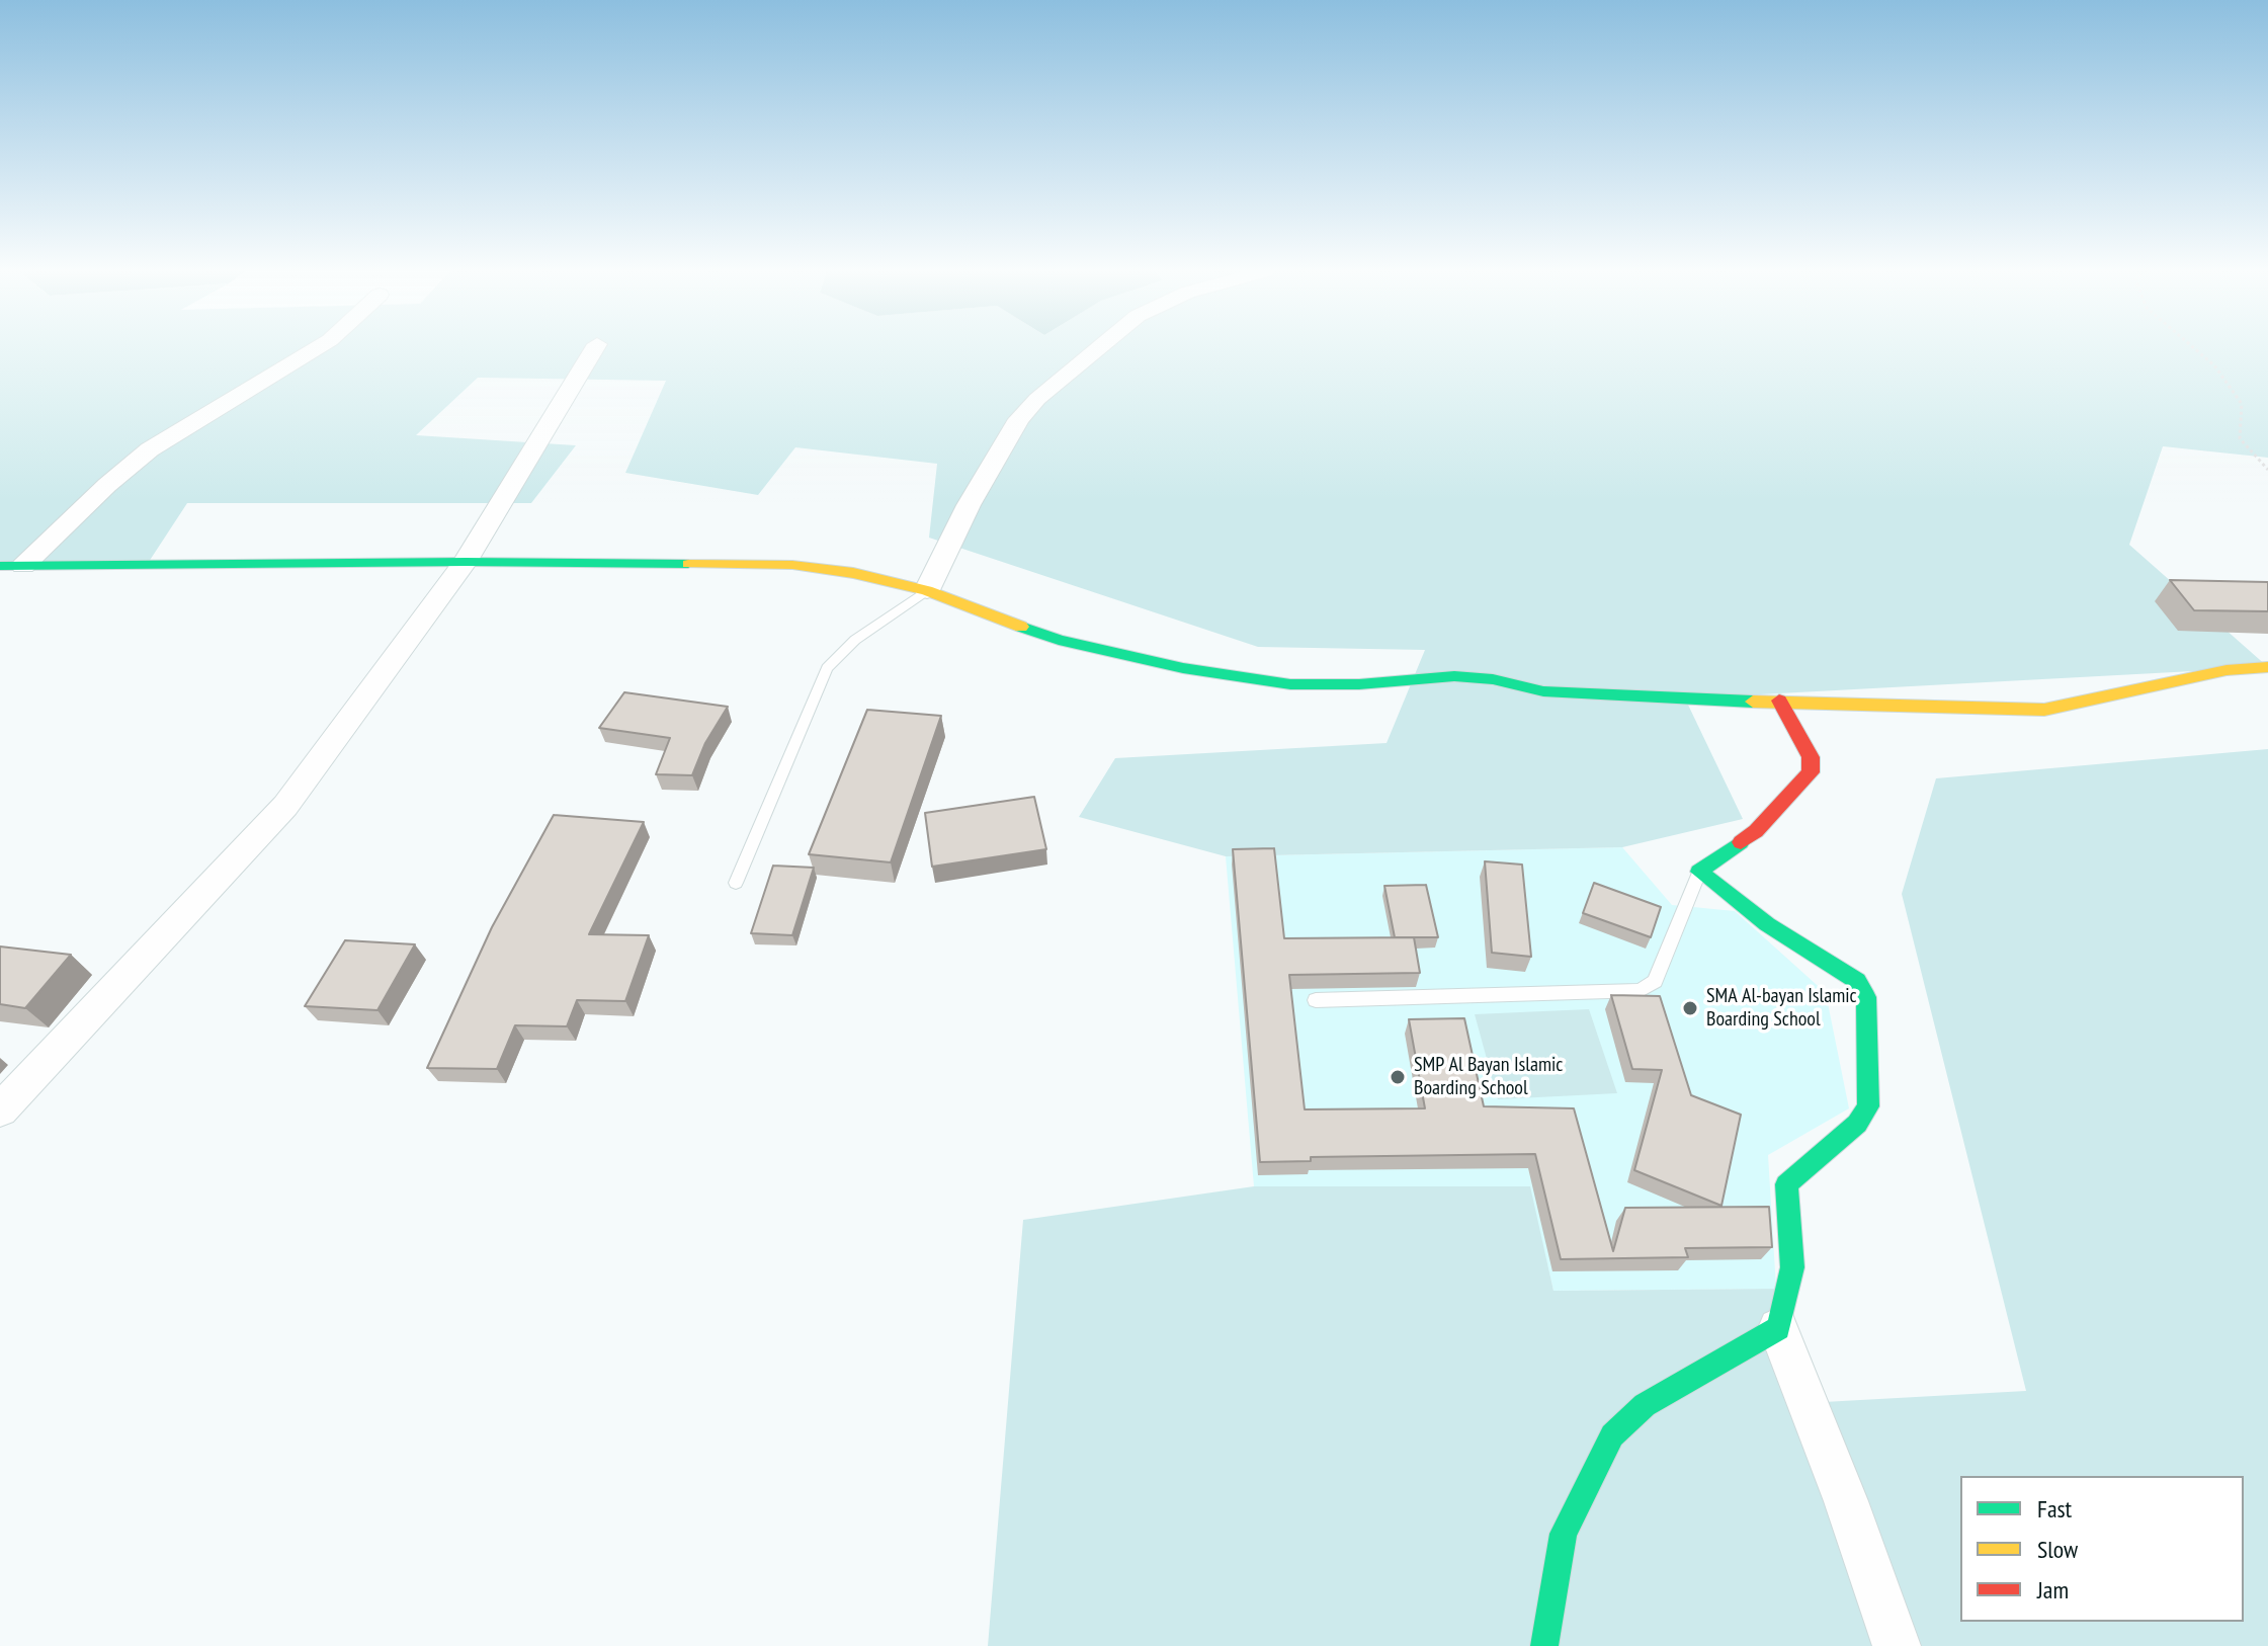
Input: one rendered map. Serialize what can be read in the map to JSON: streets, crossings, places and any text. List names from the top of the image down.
{
  "places": ["SMA Al-bayan Islamic Boarding School", "SMP Al Bayan Islamic Boarding School"],
  "legend": ["Fast", "Slow", "Jam"]
}
